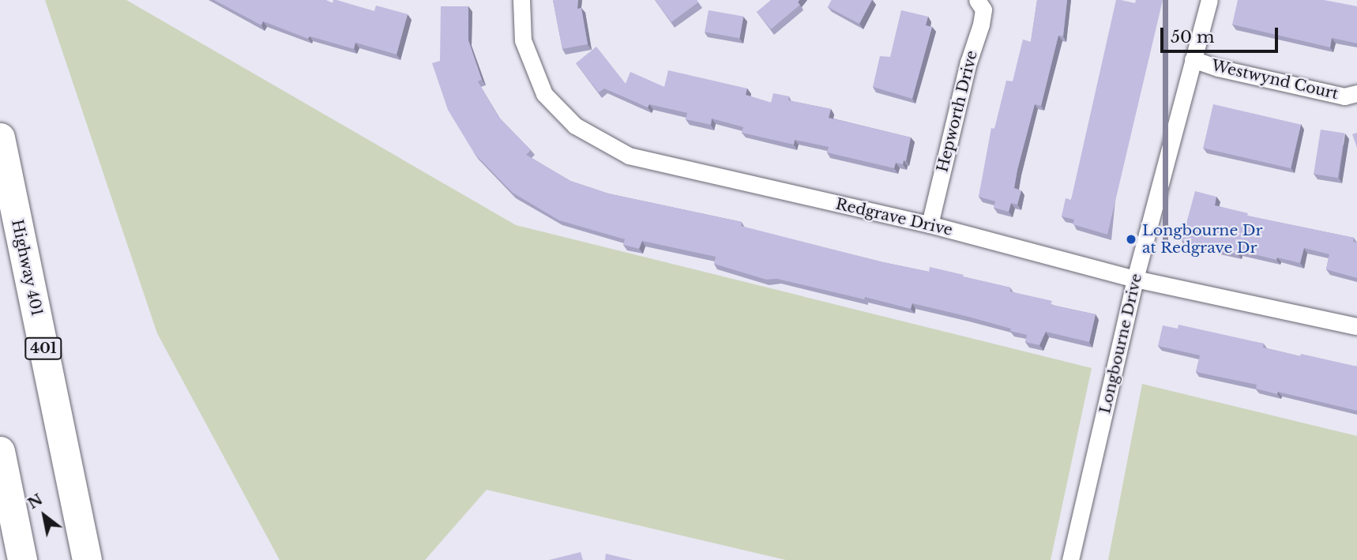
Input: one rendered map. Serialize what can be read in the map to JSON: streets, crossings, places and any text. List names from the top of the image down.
{
  "streets": {
    "highway": ["Highway 401", "401"],
    "street": [
      "Westwynd Court",
      "Hepworth Drive",
      "Redgrave Drive",
      "Longbourne Drive"
    ]
  },
  "crossings": [
    ["Westwynd Court", "Longbourne Drive"],
    ["Hepworth Drive", "Redgrave Drive"],
    ["Redgrave Drive", "Longbourne Drive"]
  ],
  "places": ["Longbourne Dr at Redgrave Dr"],
  "scale_bar": "50 m",
  "north": "top left"
}
